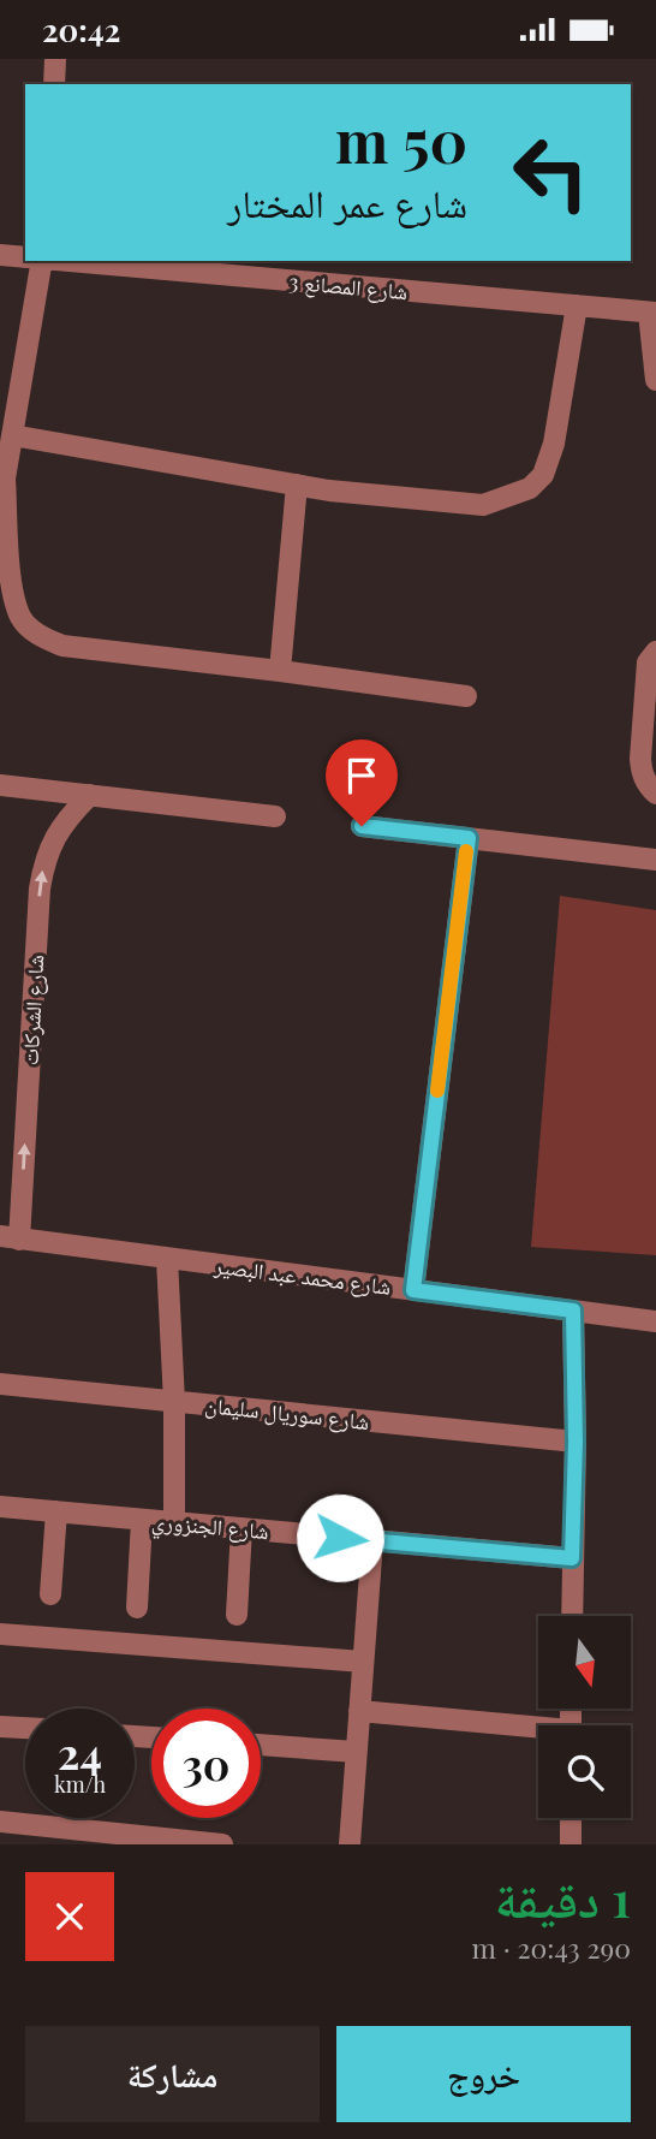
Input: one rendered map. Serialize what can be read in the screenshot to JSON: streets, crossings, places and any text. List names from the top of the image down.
{
  "streets": {
    "street": [
      "شارع المصانع 3",
      "شارع الشركات",
      "شارع محمد عبد البصير",
      "شارع سوريال سليمان",
      "شارع الجنزوري"
    ]
  },
  "crossings": [
    ["شارع الشركات", "شارع محمد عبد البصير"]
  ],
  "one_way": ["شارع الشركات"],
  "north": "bottom",
  "page": {
    "status": "20:42",
    "turn": ["50 m", "شارع عمر المختار"],
    "speed": "24 km/h",
    "limit": "30",
    "heading": ["1 دقيقة", "290 m · 20:43"],
    "buttons": ["خروج", "مشاركة"]
  }
}
